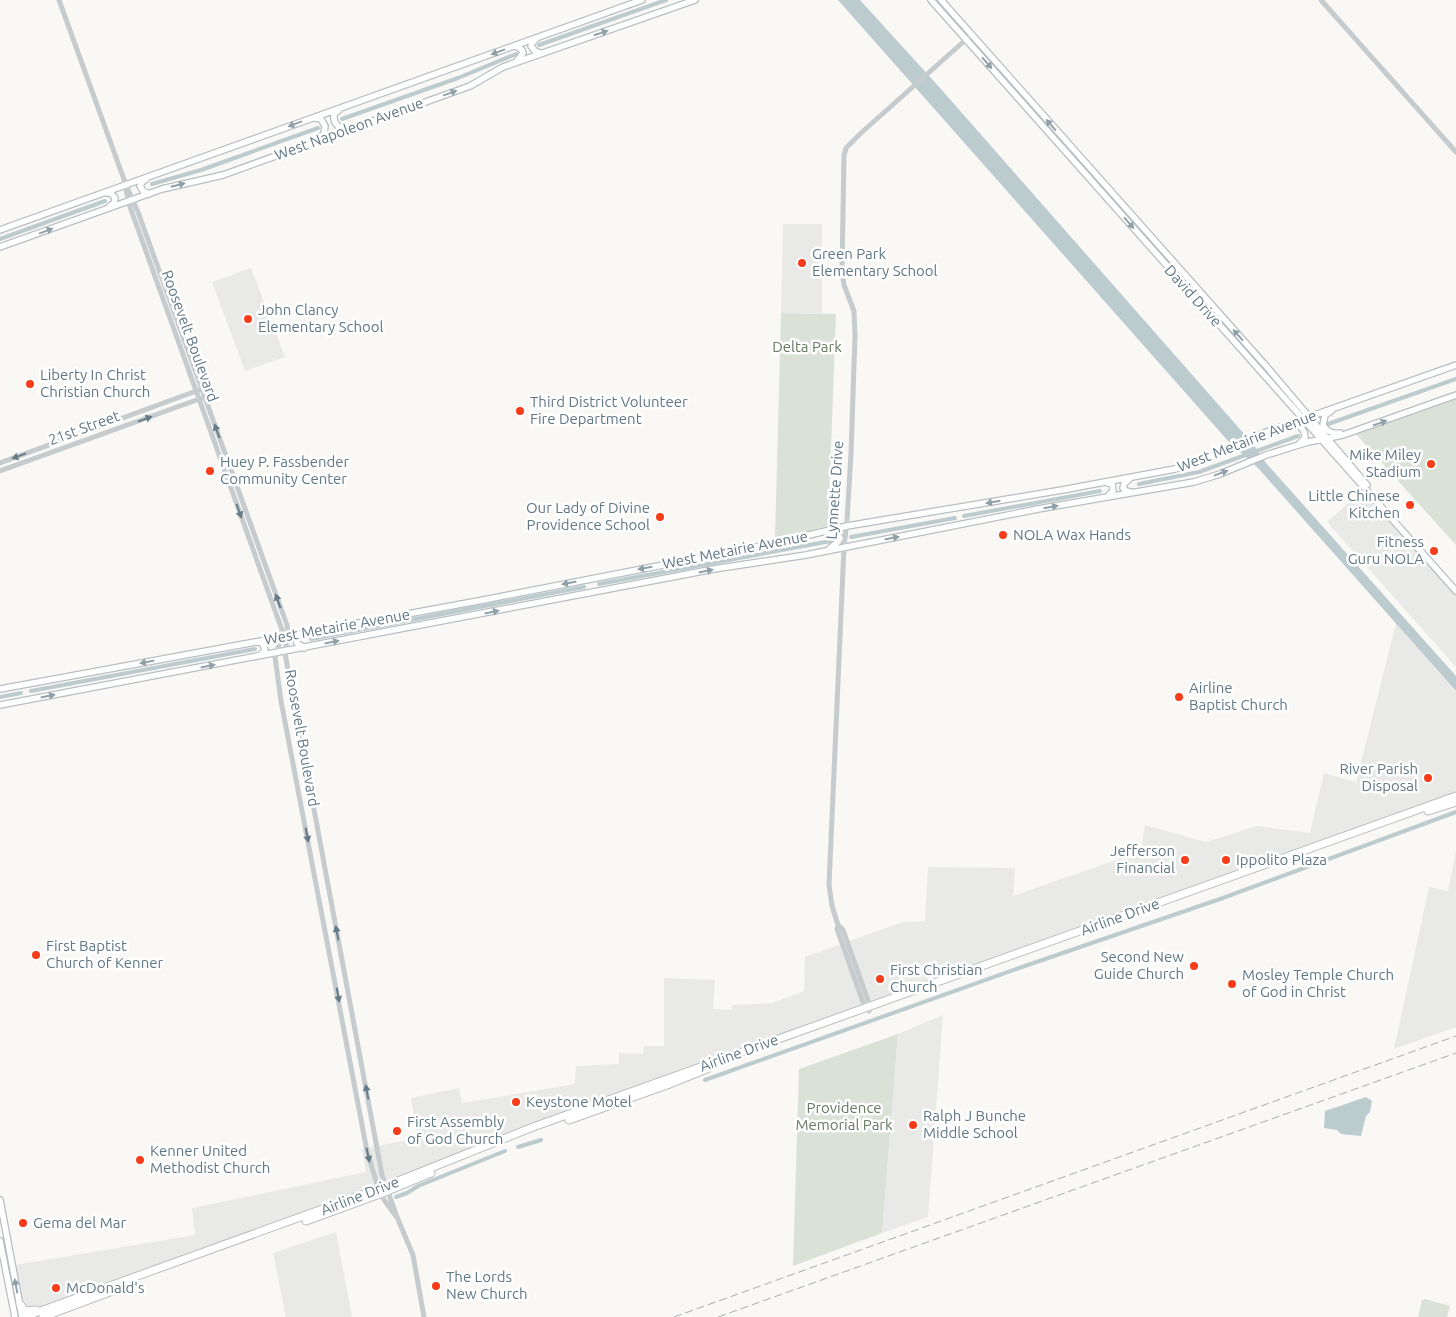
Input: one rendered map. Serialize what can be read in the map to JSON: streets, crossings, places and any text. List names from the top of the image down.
{
  "streets": {
    "highway": ["Airline Drive"],
    "main road": ["West Napoleon Avenue", "David Drive", "West Metairie Avenue"],
    "street": ["Roosevelt Boulevard", "21st Street", "Lynnette Drive"]
  },
  "crossings": [
    ["West Napoleon Avenue", "Roosevelt Boulevard"],
    ["David Drive", "West Metairie Avenue"],
    ["David Drive", "Lynnette Drive"],
    ["Roosevelt Boulevard", "21st Street"],
    ["Roosevelt Boulevard", "West Metairie Avenue"],
    ["Roosevelt Boulevard", "Airline Drive"],
    ["West Metairie Avenue", "Lynnette Drive"],
    ["Lynnette Drive", "Airline Drive"]
  ],
  "parks": ["Delta Park", "Providence Memorial Park"],
  "places": [
    "Green Park Elementary School",
    "John Clancy Elementary School",
    "Liberty In Christ Christian Church",
    "Third District Volunteer Fire Department",
    "Mike Miley Stadium",
    "Huey P. Fassbender Community Center",
    "Little Chinese Kitchen",
    "Our Lady of Divine Providence School",
    "NOLA Wax Hands",
    "Fitness Guru NOLA",
    "Airline Baptist Church",
    "River Parish Disposal",
    "Jefferson Financial",
    "Ippolito Plaza",
    "First Baptist Church of Kenner",
    "Second New Guide Church",
    "First Christian Church",
    "Mosley Temple Church of God in Christ",
    "Keystone Motel",
    "Ralph J Bunche Middle School",
    "First Assembly of God Church",
    "Kenner United Methodist Church",
    "Gema del Mar",
    "The Lords New Church",
    "McDonald's"
  ]
}
